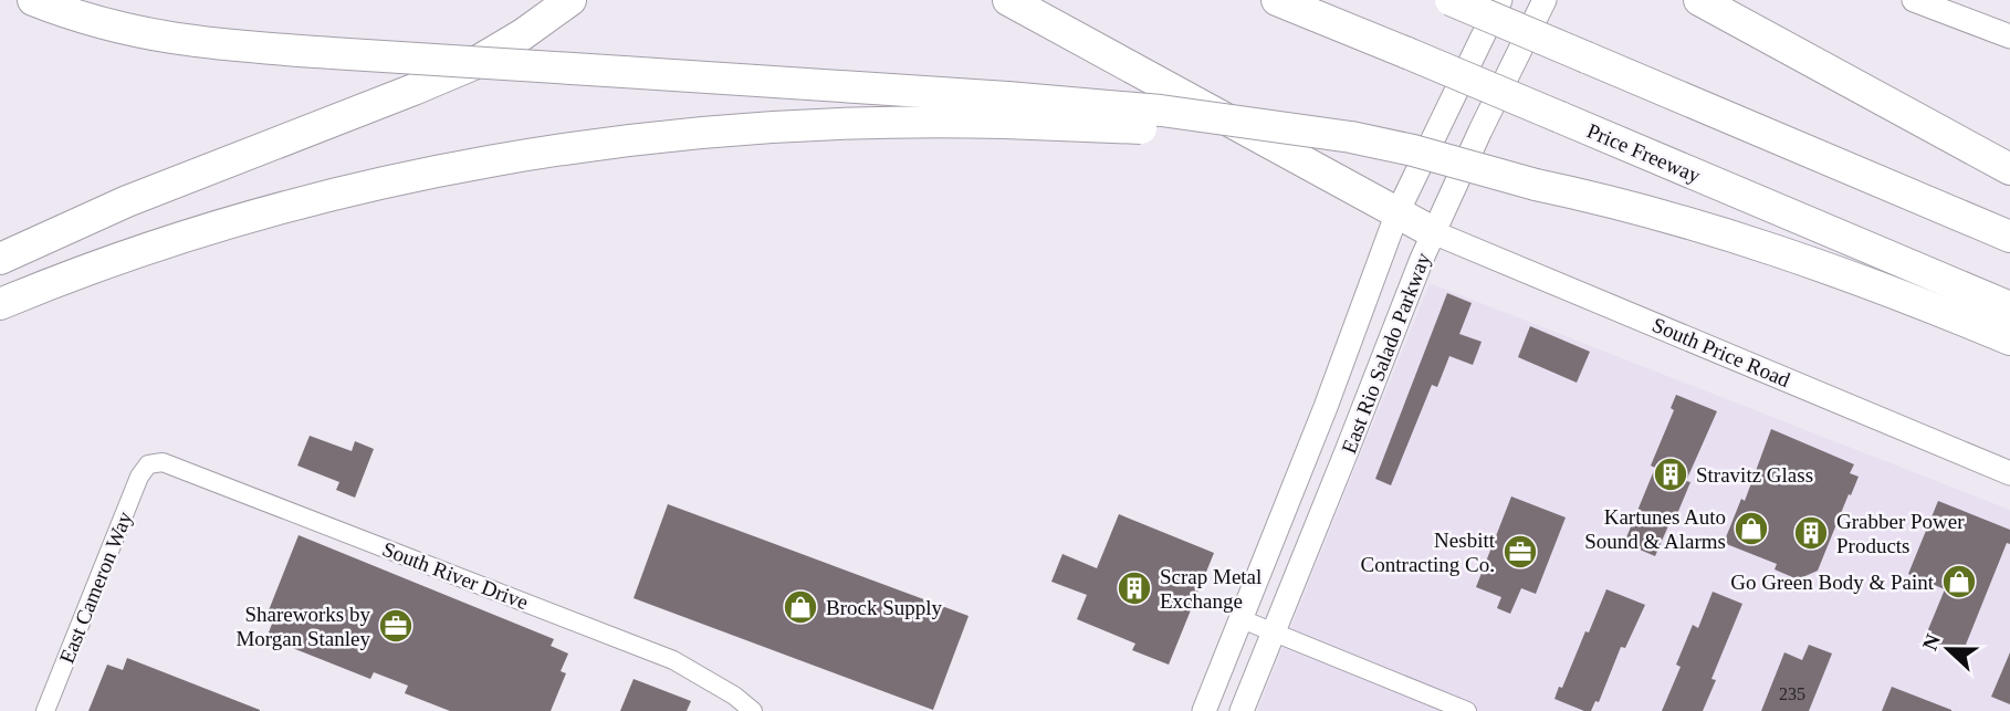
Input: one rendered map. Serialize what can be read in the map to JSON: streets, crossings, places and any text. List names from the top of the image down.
{
  "streets": {
    "highway": ["Price Freeway"],
    "main road": ["South Price Road", "East Rio Salado Parkway"],
    "street": ["South River Drive", "East Cameron Way"]
  },
  "crossings": [
    ["South Price Road", "East Rio Salado Parkway"],
    ["South River Drive", "East Cameron Way"]
  ],
  "places": {
    "building": ["Stravitz Glass", "Grabber Power Products", "Scrap Metal Exchange"],
    "shop": ["Kartunes Auto Sound & Alarms", "Go Green Body & Paint", "Brock Supply"],
    "office": ["Nesbitt Contracting Co.", "Shareworks by Morgan Stanley"]
  },
  "house_numbers": ["235"],
  "north": "left"
}
